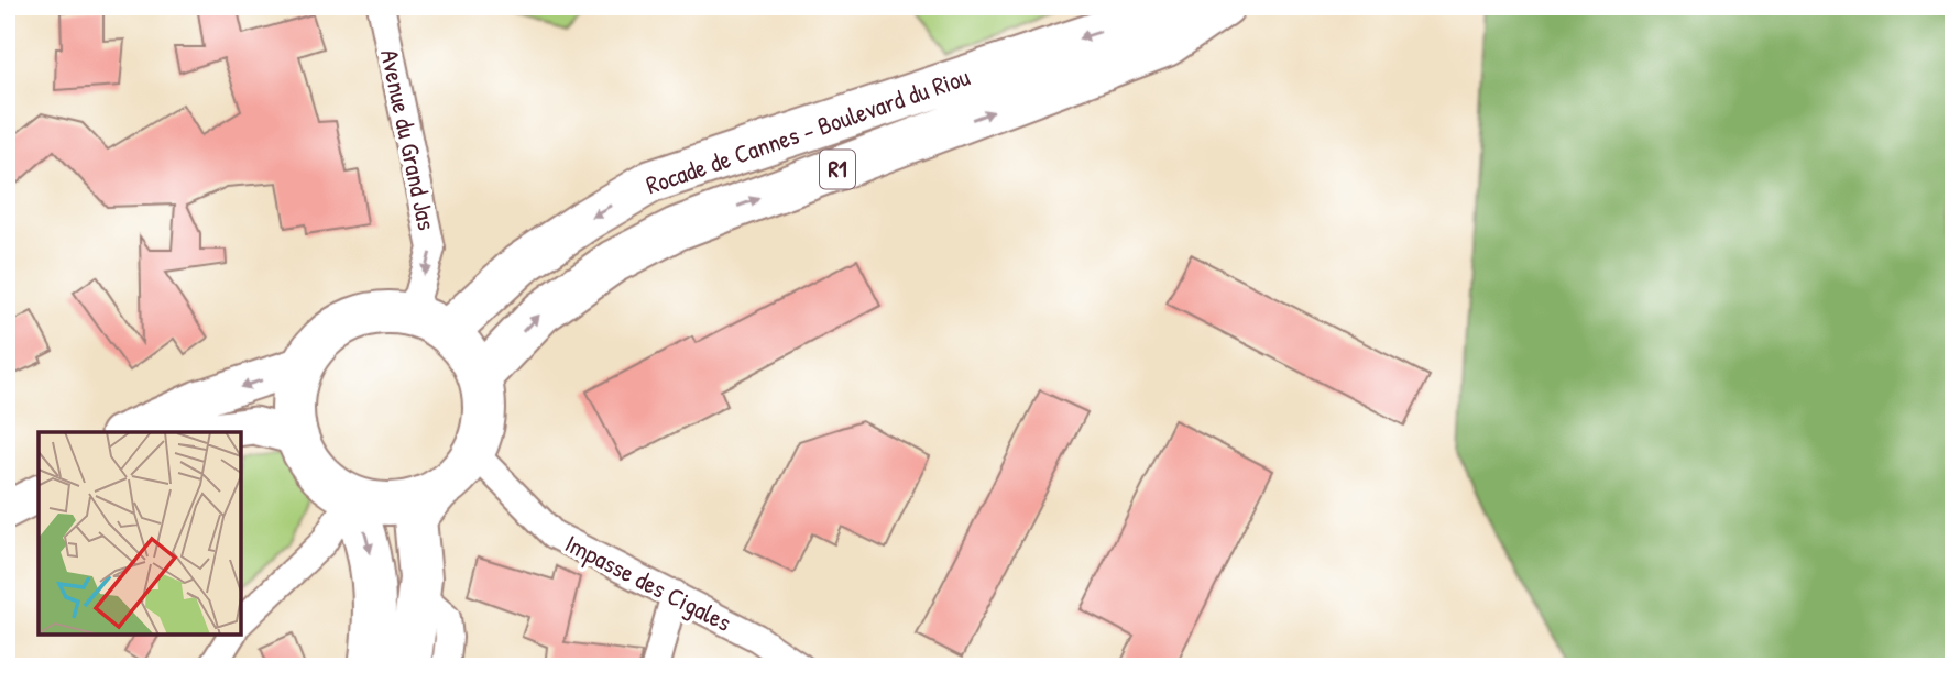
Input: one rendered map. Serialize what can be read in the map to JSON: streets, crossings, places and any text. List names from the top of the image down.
{
  "streets": {
    "highway": ["Rocade de Cannes - Boulevard du Riou", "R1"],
    "street": ["Avenue du Grand Jas", "Impasse des Cigales"]
  },
  "crossings": [
    ["Rocade de Cannes - Boulevard du Riou", "Avenue du Grand Jas"],
    ["Rocade de Cannes - Boulevard du Riou", "Impasse des Cigales"],
    ["Avenue du Grand Jas", "Impasse des Cigales"]
  ],
  "one_way": ["Avenue du Grand Jas"]
}
